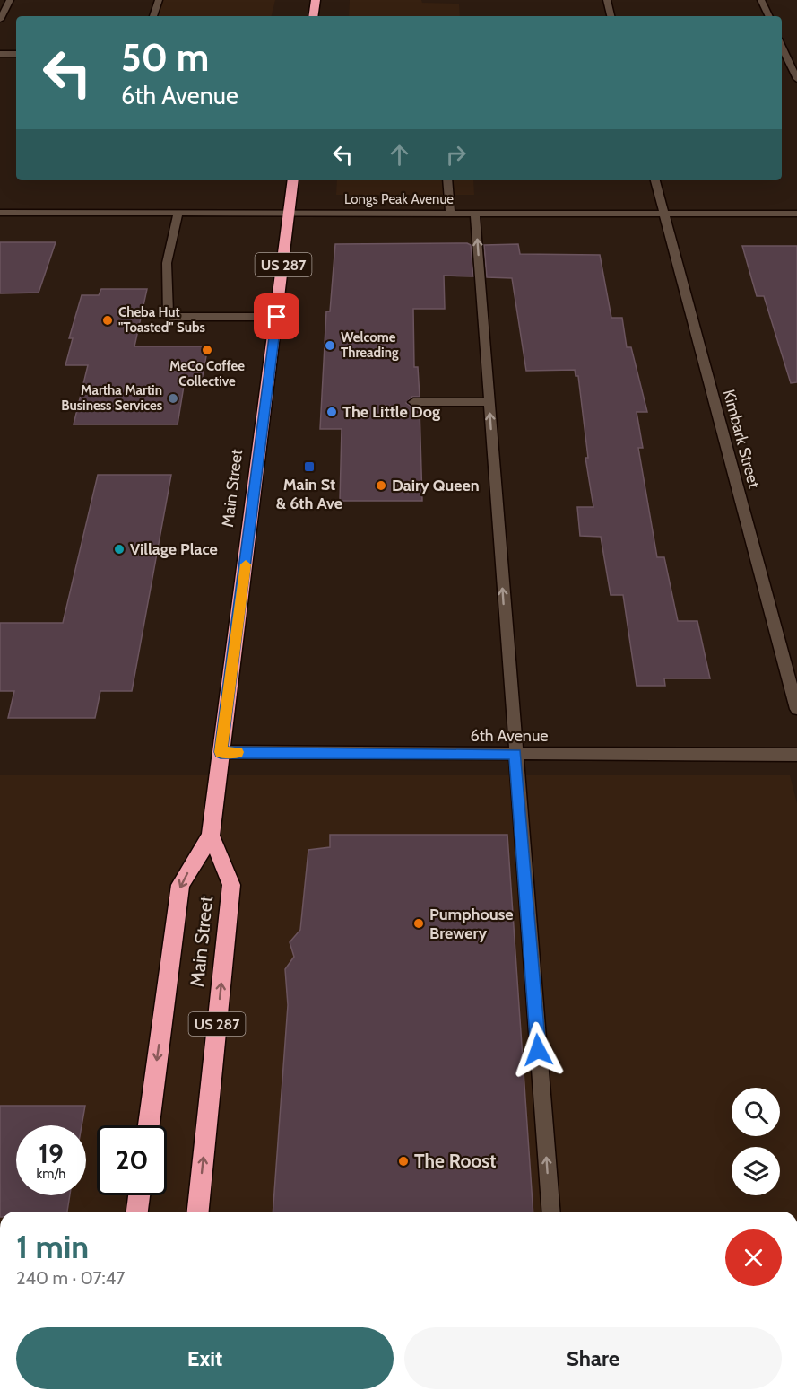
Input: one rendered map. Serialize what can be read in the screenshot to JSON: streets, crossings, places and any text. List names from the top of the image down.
{
  "streets": {
    "highway": ["US 287", "Main Street"],
    "street": ["Longs Peak Avenue", "Kimbark Street", "6th Avenue"]
  },
  "crossings": [
    ["Longs Peak Avenue", "Kimbark Street"],
    ["Longs Peak Avenue", "Main Street"],
    ["Main Street", "6th Avenue"]
  ],
  "places": {
    "other": [
      "Cheba Hut \"Toasted\" Subs",
      "Welcome Threading",
      "MeCo Coffee Collective",
      "Martha Martin Business Services",
      "The Little Dog",
      "Dairy Queen",
      "Village Place",
      "Pumphouse Brewery",
      "The Roost"
    ],
    "transit": ["Main St & 6th Ave"]
  },
  "page": {
    "turn": ["50 m", "6th Avenue"],
    "speed": "19 km/h",
    "limit": "20",
    "heading": ["1 min", "240 m · 07:47"],
    "buttons": ["Exit", "Share"]
  }
}
